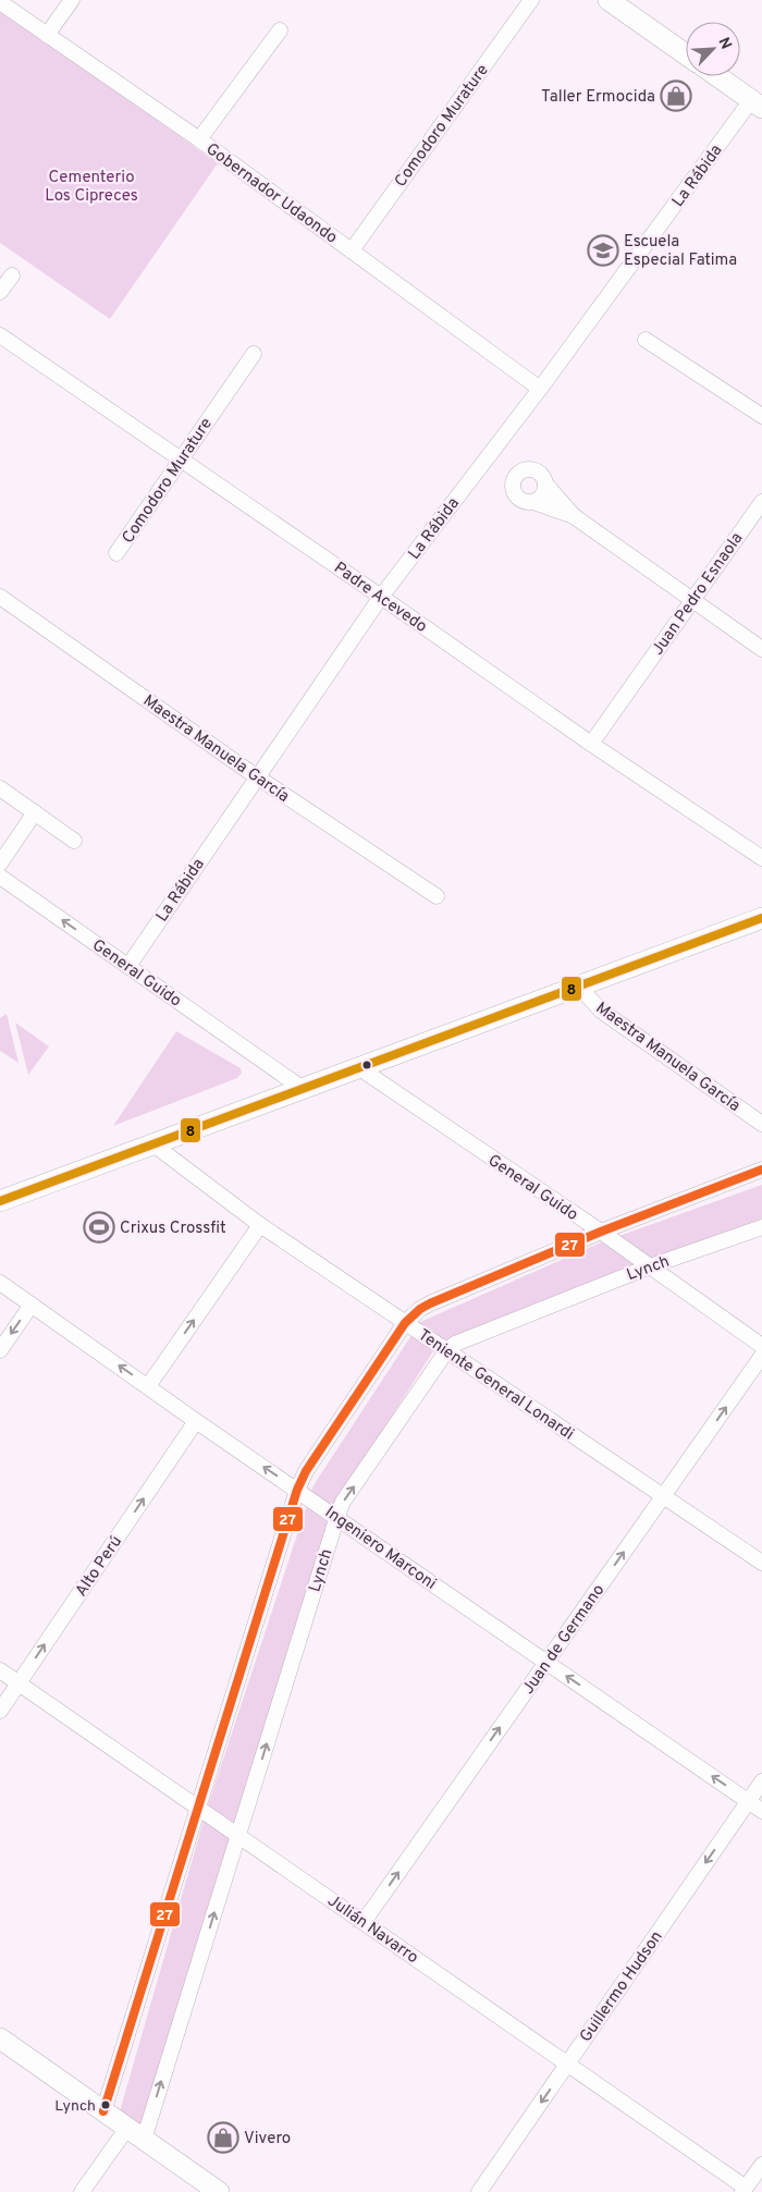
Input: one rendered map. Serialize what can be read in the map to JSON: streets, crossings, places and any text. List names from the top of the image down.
{
  "streets": {
    "street": [
      "Comodoro Murature",
      "La Rábida",
      "Gobernador Udaondo",
      "Juan Pedro Esnaola",
      "Padre Acevedo",
      "Maestra Manuela García",
      "General Guido",
      "Lynch",
      "Teniente General Lonardi",
      "Ingeniero Marconi",
      "Alto Perú",
      "Juan de Germano",
      "Julián Navarro",
      "Guillermo Hudson"
    ]
  },
  "crossings": [
    ["Comodoro Murature", "Gobernador Udaondo"],
    ["Comodoro Murature", "Padre Acevedo"],
    ["La Rábida", "Gobernador Udaondo"],
    ["La Rábida", "Padre Acevedo"],
    ["La Rábida", "Maestra Manuela García"],
    ["La Rábida", "General Guido"],
    ["Juan Pedro Esnaola", "Padre Acevedo"],
    ["General Guido", "Lynch"],
    ["Lynch", "Teniente General Lonardi"],
    ["Lynch", "Ingeniero Marconi"],
    ["Lynch", "Julián Navarro"],
    ["Teniente General Lonardi", "Juan de Germano"],
    ["Ingeniero Marconi", "Alto Perú"],
    ["Ingeniero Marconi", "Juan de Germano"],
    ["Ingeniero Marconi", "Guillermo Hudson"],
    ["Alto Perú", "Julián Navarro"],
    ["Juan de Germano", "Julián Navarro"],
    ["Julián Navarro", "Guillermo Hudson"]
  ],
  "one_way": [
    "Ingeniero Marconi",
    "Alto Perú",
    "Juan de Germano",
    "Guillermo Hudson"
  ],
  "parks": ["Cementerio Los Cipreces"],
  "places": {
    "shop": ["Taller Ermocida", "Vivero"],
    "school or university": ["Escuela Especial Fatima"],
    "sports": ["Crixus Crossfit"],
    "other": ["Lynch"]
  },
  "lines": ["transit line 8", "transit line 27"],
  "north": "top right"
}
